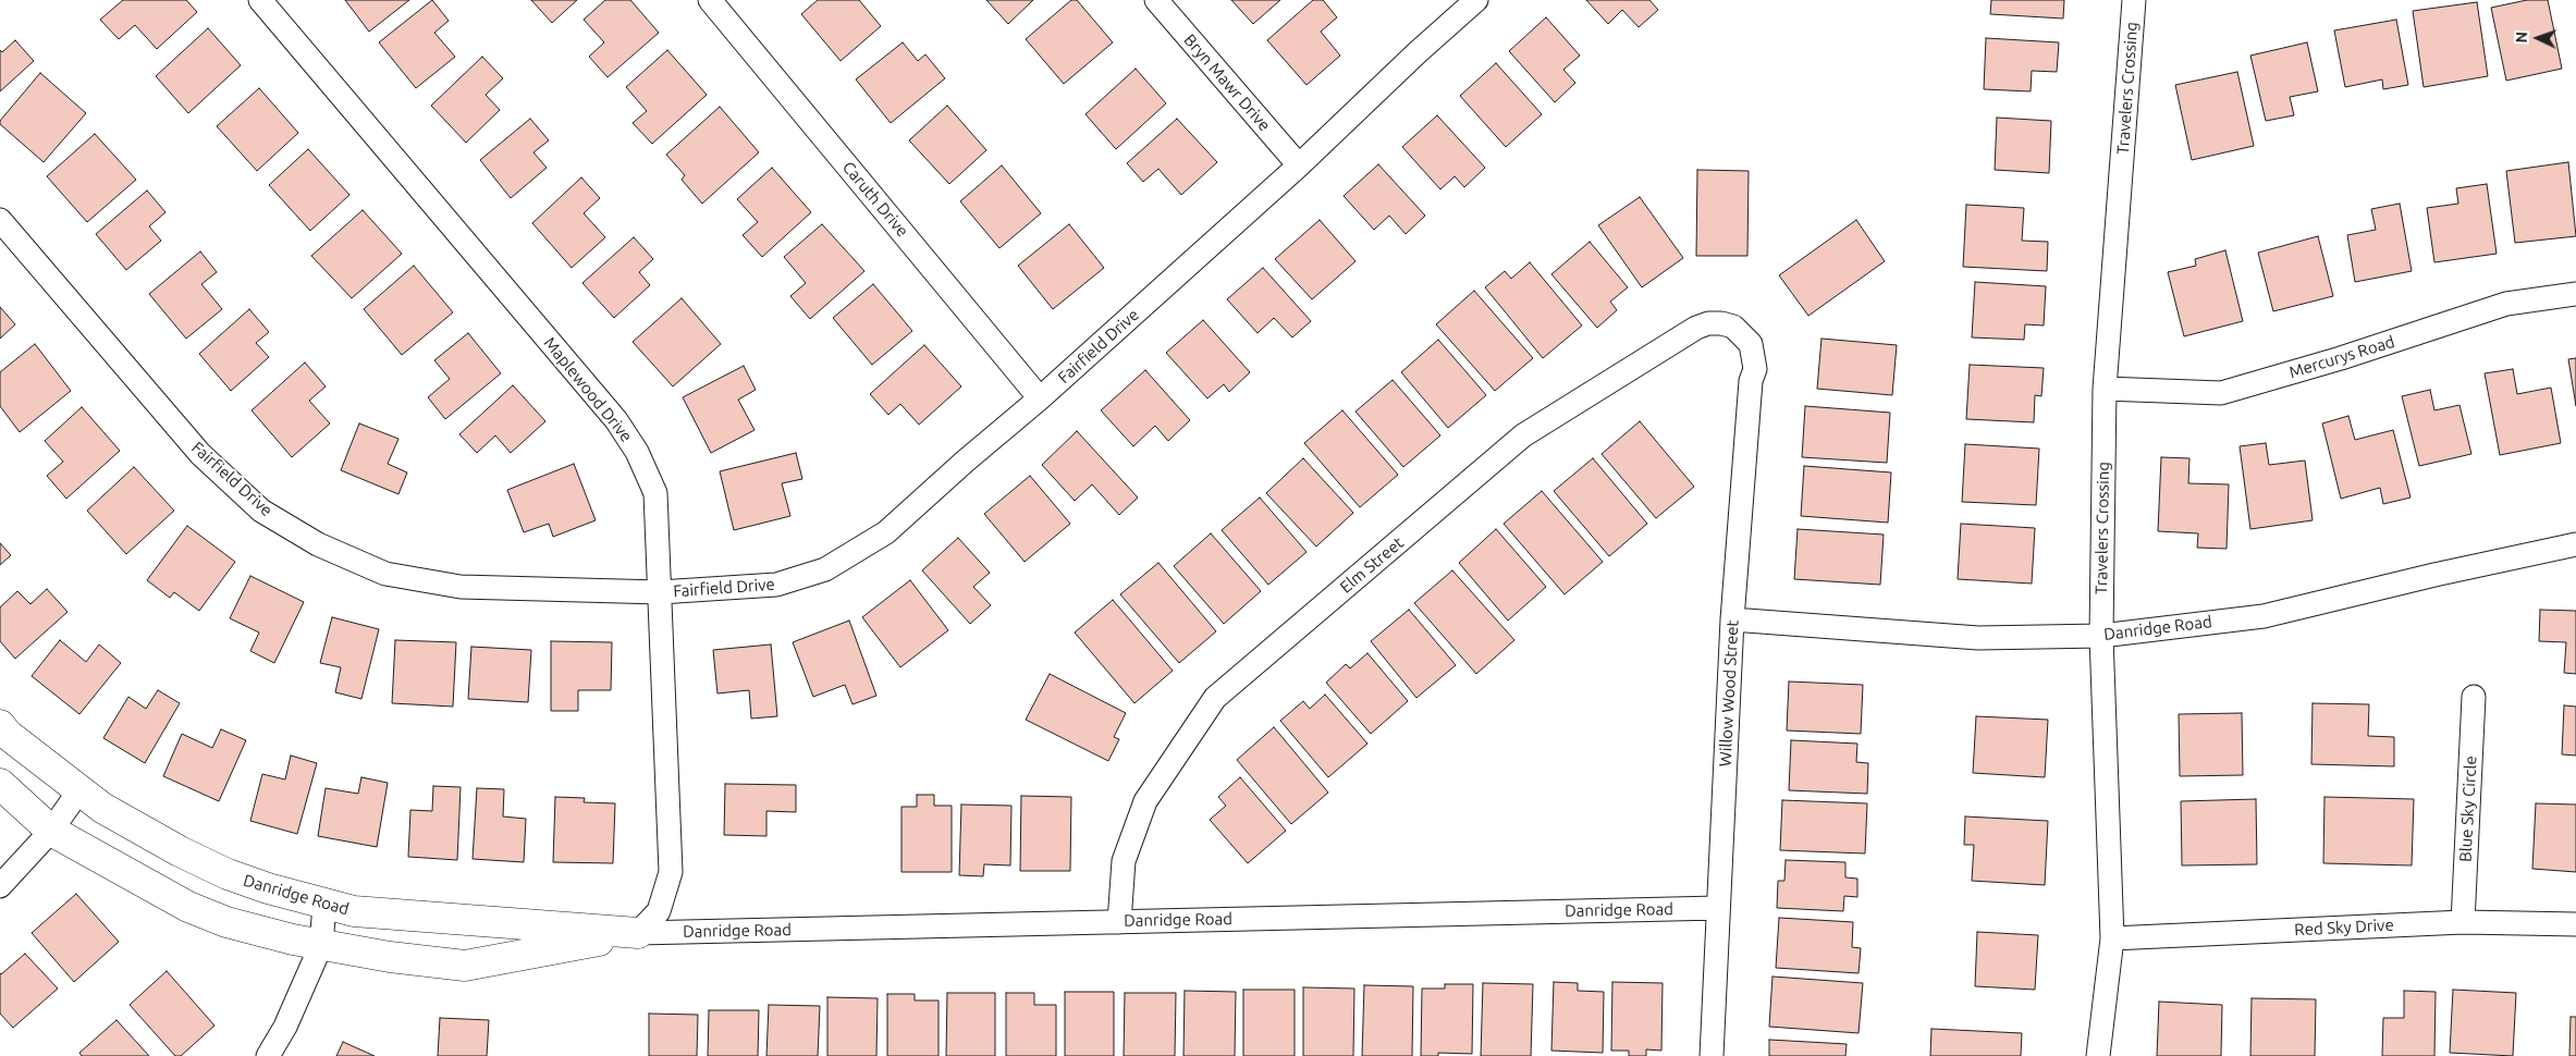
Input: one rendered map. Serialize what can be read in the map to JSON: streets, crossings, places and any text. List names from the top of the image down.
{
  "streets": {
    "street": [
      "Bryn Mawr Drive",
      "Travelers Crossing",
      "Caruth Drive",
      "Fairfield Drive",
      "Mercurys Road",
      "Maplewood Drive",
      "Elm Street",
      "Danridge Road",
      "Willow Wood Street",
      "Blue Sky Circle",
      "Red Sky Drive"
    ]
  },
  "crossings": [
    ["Bryn Mawr Drive", "Fairfield Drive"],
    ["Travelers Crossing", "Mercurys Road"],
    ["Travelers Crossing", "Danridge Road"],
    ["Travelers Crossing", "Red Sky Drive"],
    ["Caruth Drive", "Fairfield Drive"],
    ["Fairfield Drive", "Maplewood Drive"],
    ["Maplewood Drive", "Danridge Road"],
    ["Elm Street", "Danridge Road"],
    ["Elm Street", "Willow Wood Street"],
    ["Danridge Road", "Willow Wood Street"],
    ["Blue Sky Circle", "Red Sky Drive"]
  ],
  "north": "left"
}
